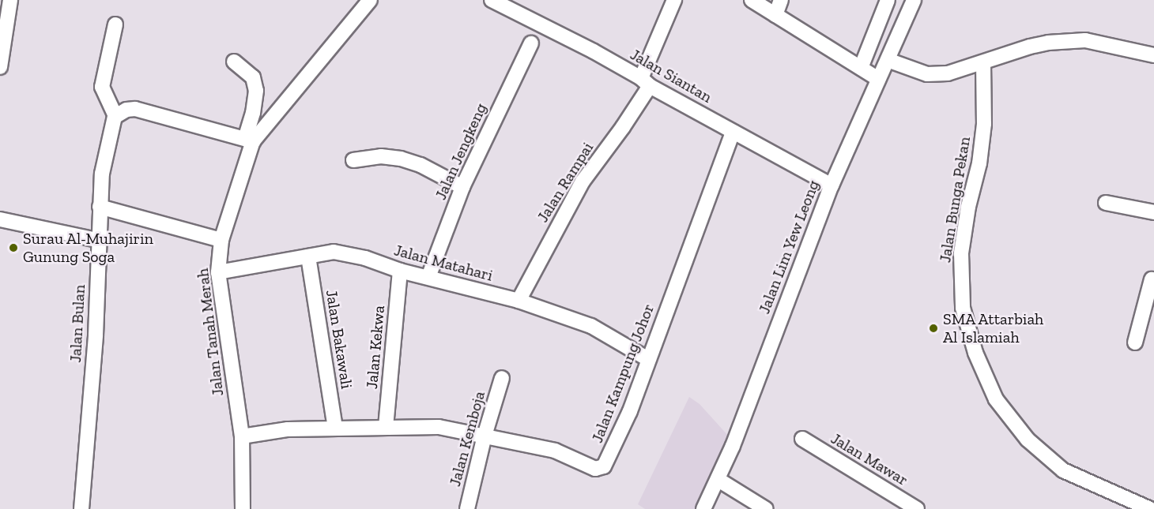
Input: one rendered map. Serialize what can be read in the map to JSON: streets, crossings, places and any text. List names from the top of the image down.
{
  "streets": {
    "street": [
      "Jalan Siantan",
      "Jalan Jengkeng",
      "Jalan Rampai",
      "Jalan Bunga Pekan",
      "Jalan Lim Yew Leong",
      "Jalan Matahari",
      "Jalan Bulan",
      "Jalan Tanah Merah",
      "Jalan Bakawali",
      "Jalan Kekwa",
      "Jalan Kampung Johor",
      "Jalan Kemboja",
      "Jalan Mawar"
    ]
  },
  "crossings": [
    ["Jalan Siantan", "Jalan Rampai"],
    ["Jalan Siantan", "Jalan Lim Yew Leong"],
    ["Jalan Siantan", "Jalan Kampung Johor"],
    ["Jalan Jengkeng", "Jalan Matahari"],
    ["Jalan Rampai", "Jalan Matahari"],
    ["Jalan Matahari", "Jalan Tanah Merah"],
    ["Jalan Matahari", "Jalan Bakawali"],
    ["Jalan Matahari", "Jalan Kekwa"],
    ["Jalan Matahari", "Jalan Kampung Johor"],
    ["Jalan Tanah Merah", "Jalan Kampung Johor"],
    ["Jalan Bakawali", "Jalan Kampung Johor"],
    ["Jalan Kekwa", "Jalan Kampung Johor"],
    ["Jalan Kampung Johor", "Jalan Kemboja"]
  ],
  "places": ["Surau Al-Muhajirin Gunung Soga", "SMA Attarbiah Al Islamiah"]
}
